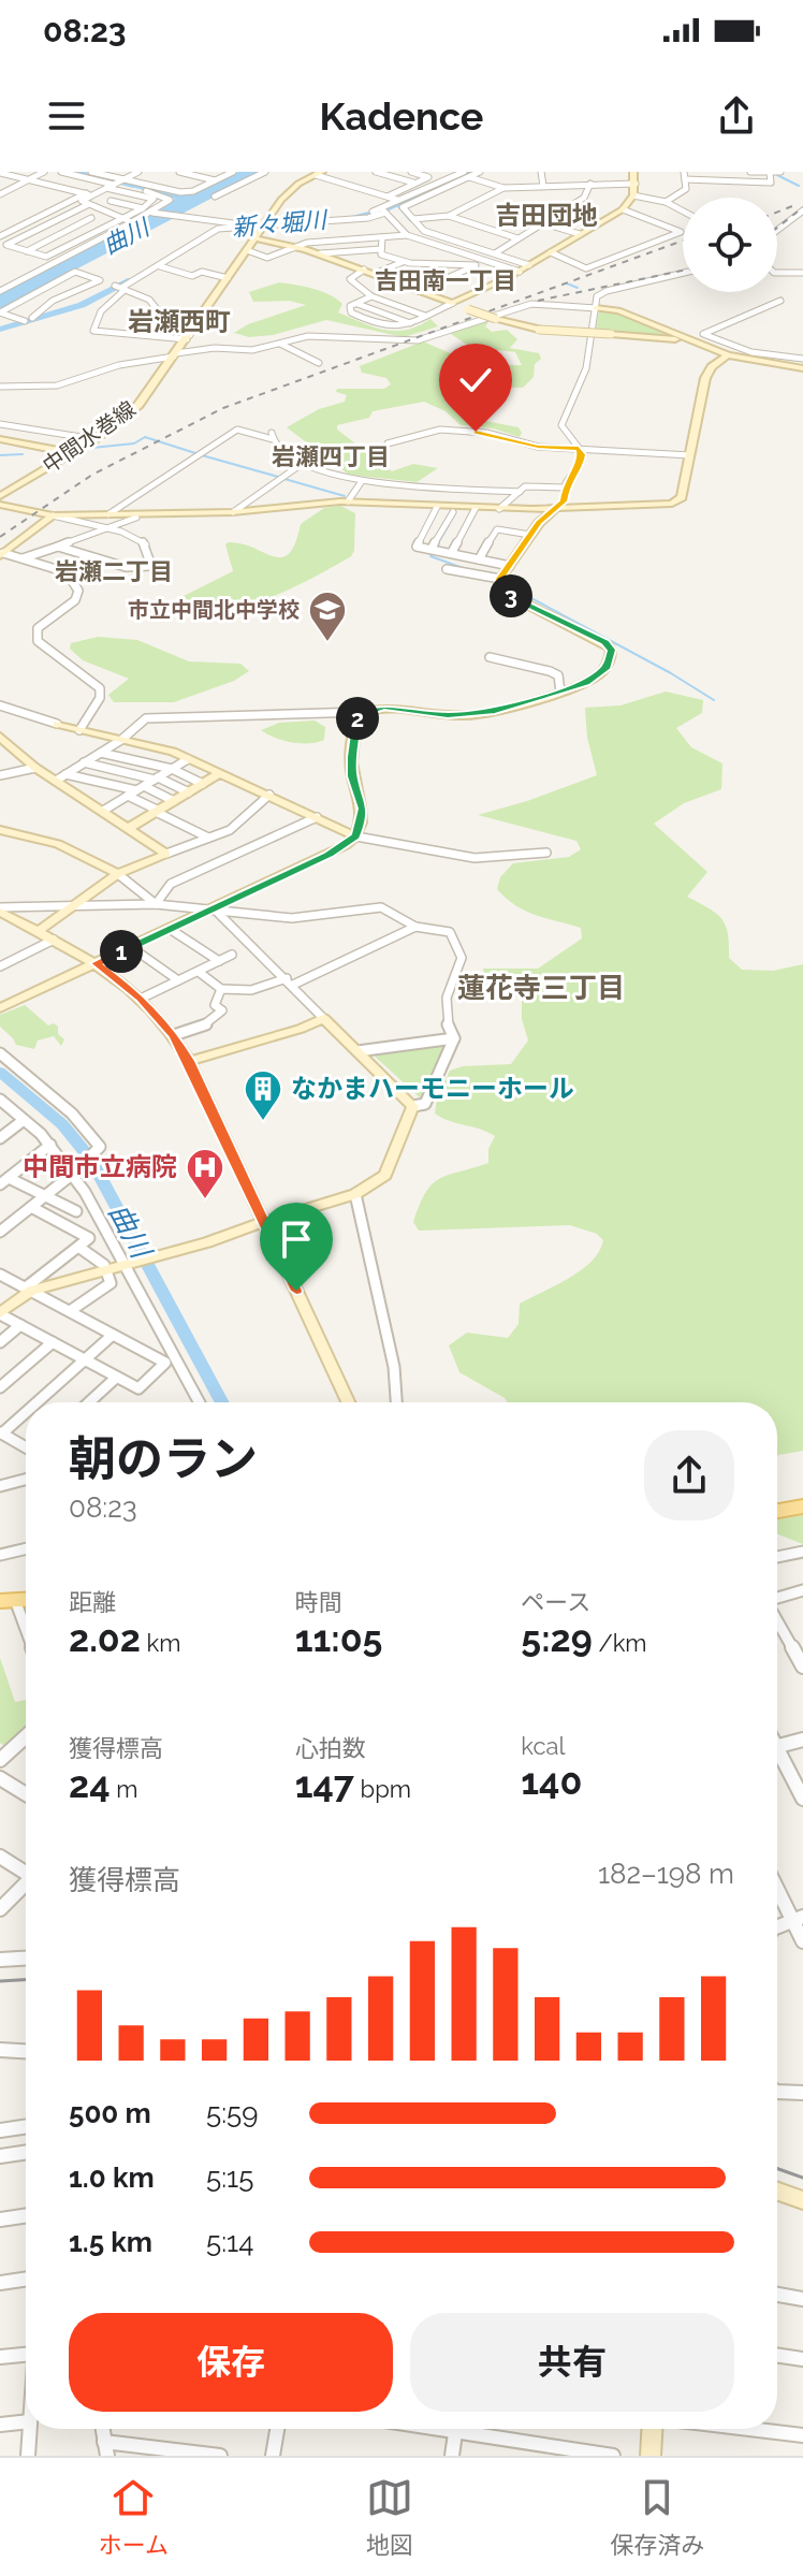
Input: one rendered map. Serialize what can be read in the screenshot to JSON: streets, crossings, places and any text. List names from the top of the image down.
{
  "streets": {
    "street": ["中間水巻線"]
  },
  "districts": [
    "吉田団地",
    "吉田南一丁目",
    "岩瀬西町",
    "岩瀬四丁目",
    "岩瀬二丁目",
    "蓮花寺三丁目"
  ],
  "water": ["新々堀川", "曲川"],
  "places": {
    "school or university": ["市立中間北中学校"],
    "building": ["なかまハーモニーホール"],
    "hospital": ["中間市立病院"]
  },
  "page": {
    "status": "08:23",
    "header": "Kadence",
    "pins": ["3", "2", "1"],
    "heading": ["朝のラン", "08:23"],
    "stats": [
      ["距離", "2.02 km"],
      ["時間", "11:05"],
      ["ペース", "5:29 /km"],
      ["獲得標高", "24 m"],
      ["心拍数", "147 bpm"],
      ["kcal", "140"]
    ],
    "chart": ["獲得標高", "182–198 m"],
    "list": [
      {
        "name": "500 m",
        "note": "5:59"
      },
      {
        "name": "1.0 km",
        "note": "5:15"
      },
      {
        "name": "1.5 km",
        "note": "5:14"
      }
    ],
    "buttons": ["保存", "共有"],
    "tabs": ["ホーム", "地図", "保存済み"]
  }
}
